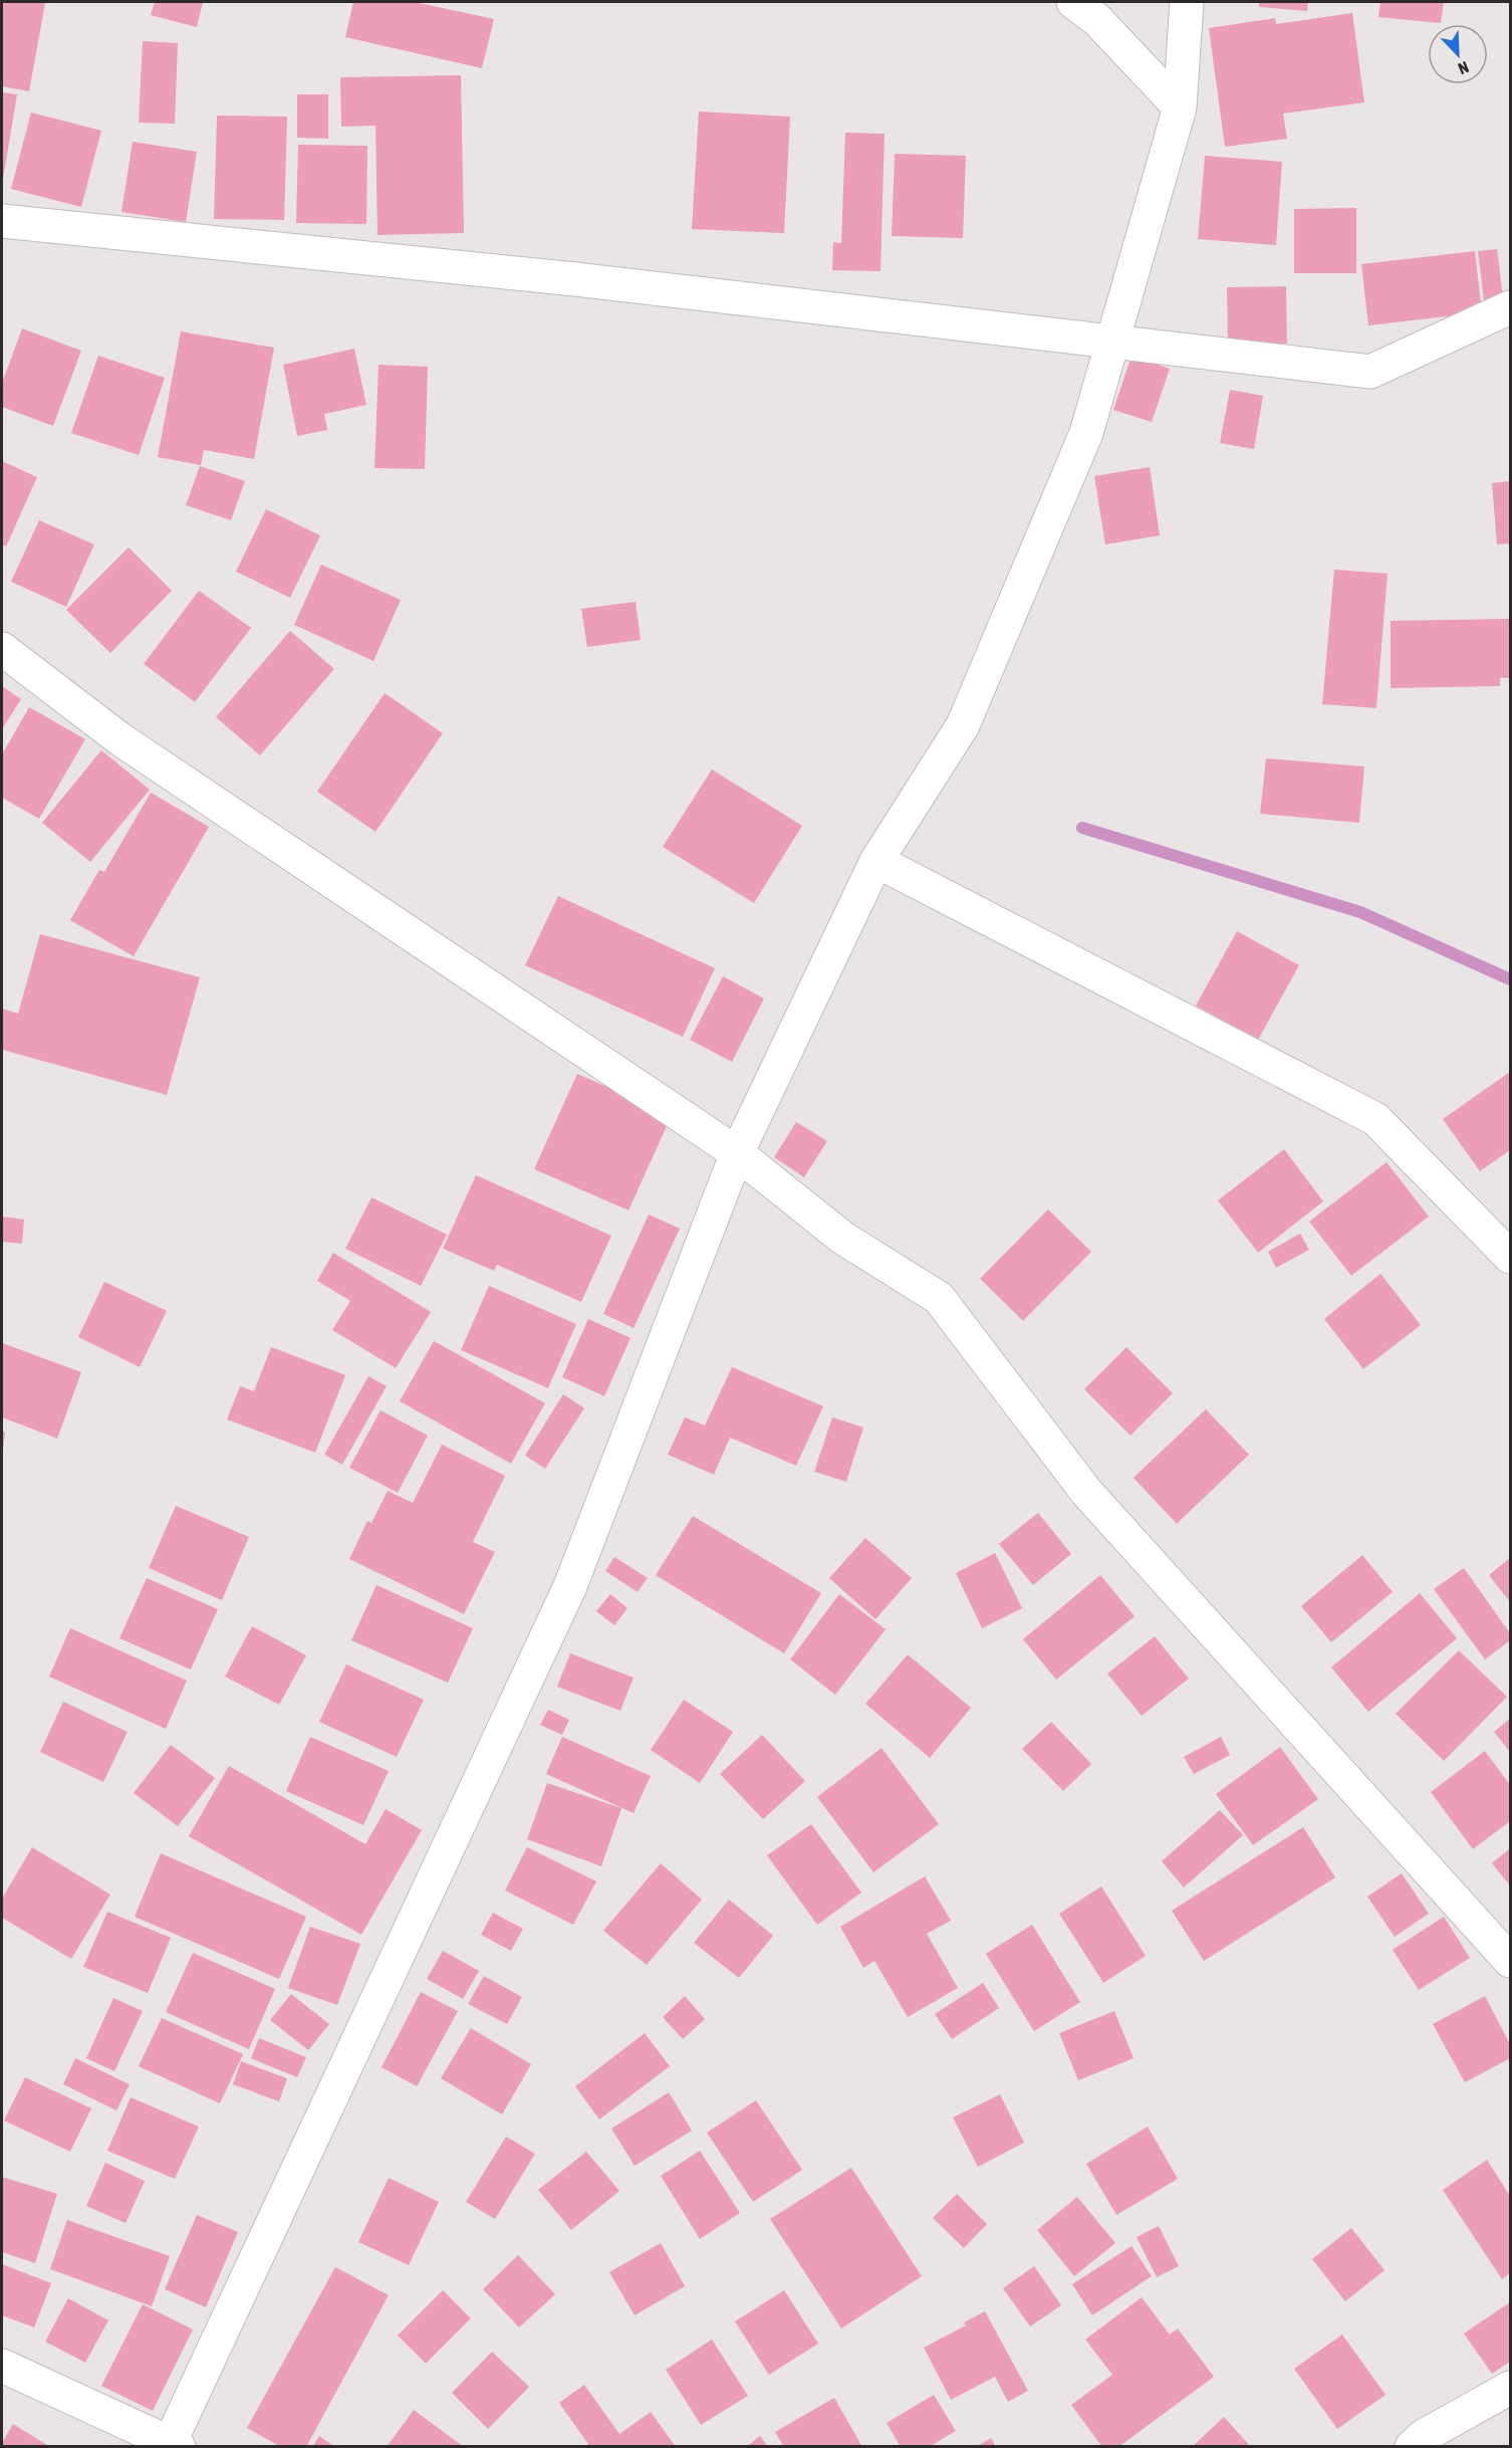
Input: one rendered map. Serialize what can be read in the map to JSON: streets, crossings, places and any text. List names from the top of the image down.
{
  "north": "bottom right"
}
